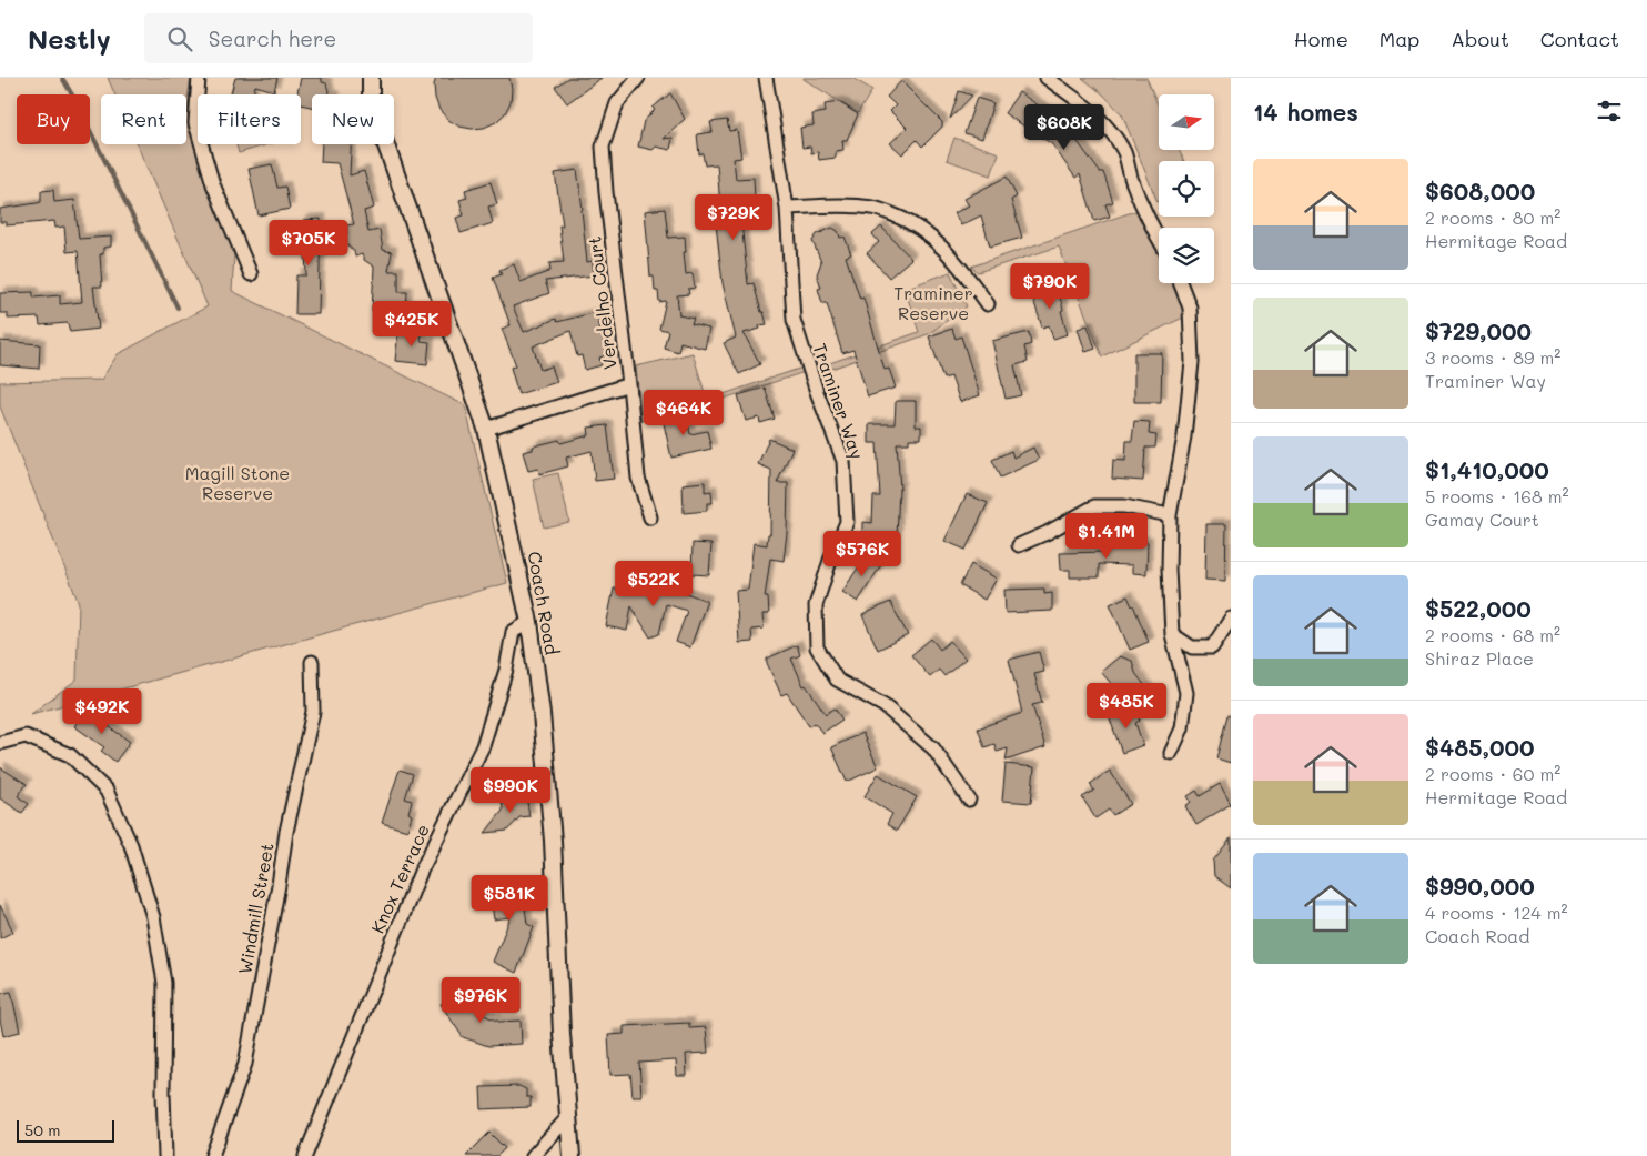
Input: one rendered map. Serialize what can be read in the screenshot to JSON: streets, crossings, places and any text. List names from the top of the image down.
{
  "streets": {
    "street": [
      "Verdelho Court",
      "Traminer Way",
      "Coach Road",
      "Knox Terrace",
      "Windmill Street"
    ]
  },
  "crossings": [
    ["Verdelho Court", "Coach Road"],
    ["Coach Road", "Knox Terrace"]
  ],
  "parks": ["Traminer Reserve", "Magill Stone Reserve"],
  "scale_bar": "50 m",
  "north": "right",
  "page": {
    "header": "Nestly",
    "search": "Search here",
    "nav": [
      "Home",
      "Map",
      "About",
      "Contact"
    ],
    "heading": "14 homes",
    "chip": [
      "Buy",
      "Rent",
      "Filters",
      "New"
    ],
    "price": [
      "$608K",
      "$729K",
      "$705K",
      "$790K",
      "$425K",
      "$464K",
      "$1.41M",
      "$576K",
      "$522K",
      "$485K",
      "$492K",
      "$990K",
      "$581K",
      "$976K"
    ],
    "list": [
      {
        "name": "$608,000",
        "note": "2 rooms · 80 m² · Hermitage Road"
      },
      {
        "name": "$729,000",
        "note": "3 rooms · 89 m² · Traminer Way"
      },
      {
        "name": "$1,410,000",
        "note": "5 rooms · 168 m² · Gamay Court"
      },
      {
        "name": "$522,000",
        "note": "2 rooms · 68 m² · Shiraz Place"
      },
      {
        "name": "$485,000",
        "note": "2 rooms · 60 m² · Hermitage Road"
      },
      {
        "name": "$990,000",
        "note": "4 rooms · 124 m² · Coach Road"
      }
    ],
    "scale": "50 m"
  }
}
